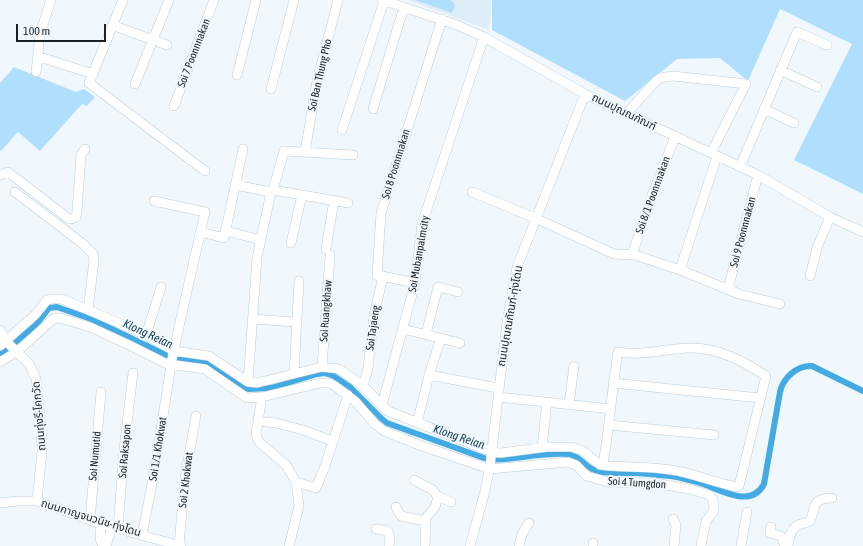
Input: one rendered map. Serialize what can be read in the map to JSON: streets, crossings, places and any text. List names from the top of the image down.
{
  "streets": {
    "street": [
      "Soi 7 Poonnnakan",
      "Soi Ban Thung Pho",
      "ถนนปุณณกัณฑ์",
      "Soi 8 Poonnnakan",
      "Soi 8/1 Poonnnakan",
      "Soi 9 Poonnnakan",
      "Soi Mubanpalmcity",
      "Soi Ruangkhaw",
      "ถนนปุณณกัณฑ์-ทุ่งโดน",
      "Soi Tajaeng",
      "ถนนทุ่งรี-โคกวัด",
      "Soi 1/1 Khokwat",
      "Soi Raksapon",
      "Soi Numutid",
      "Soi 2 Khokwat",
      "Soi 4 Tumgdon",
      "ถนนกาญจนวนิช-ทุ่งโดน"
    ]
  },
  "crossings": [
    ["ถนนปุณณกัณฑ์", "Soi 8 Poonnnakan"],
    ["ถนนปุณณกัณฑ์", "Soi 8/1 Poonnnakan"],
    ["ถนนปุณณกัณฑ์", "Soi 9 Poonnnakan"],
    ["ถนนปุณณกัณฑ์", "Soi Mubanpalmcity"],
    ["ถนนปุณณกัณฑ์", "ถนนปุณณกัณฑ์-ทุ่งโดน"],
    ["Soi 8 Poonnnakan", "Soi Tajaeng"],
    ["ถนนปุณณกัณฑ์-ทุ่งโดน", "Soi 4 Tumgdon"],
    ["ถนนทุ่งรี-โคกวัด", "ถนนกาญจนวนิช-ทุ่งโดน"],
    ["Soi 1/1 Khokwat", "ถนนกาญจนวนิช-ทุ่งโดน"],
    ["Soi Raksapon", "ถนนกาญจนวนิช-ทุ่งโดน"],
    ["Soi Numutid", "ถนนกาญจนวนิช-ทุ่งโดน"],
    ["Soi 2 Khokwat", "ถนนกาญจนวนิช-ทุ่งโดน"]
  ],
  "water": ["Klong Reian"],
  "scale_bar": "100 m"
}
